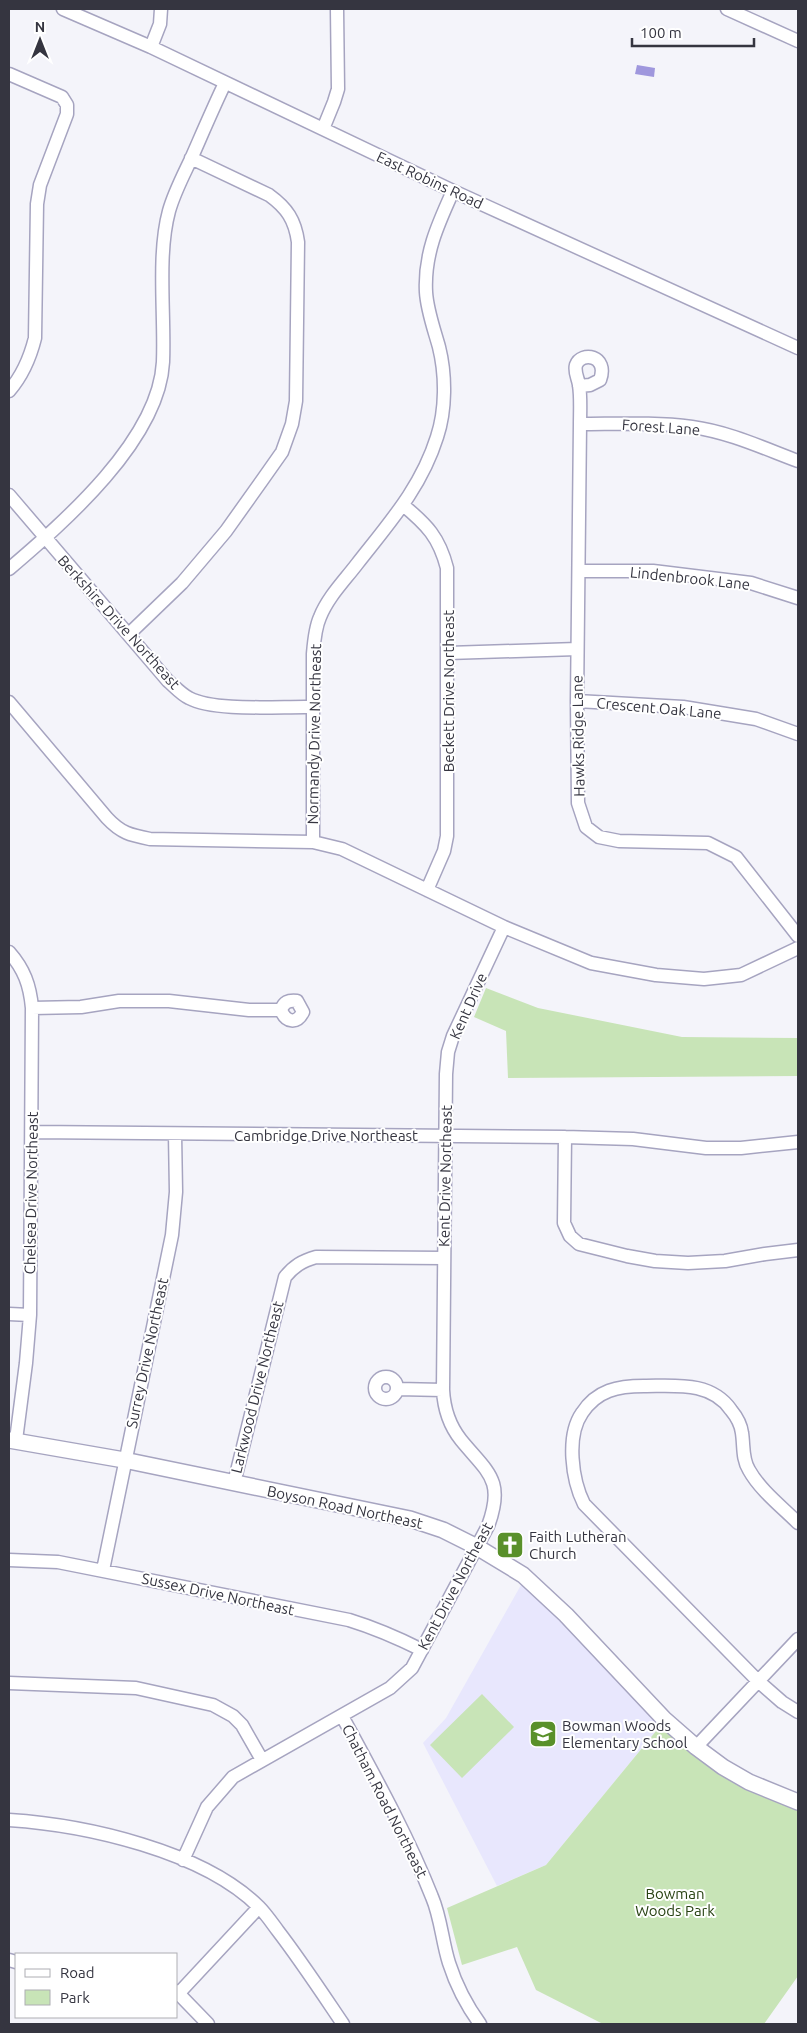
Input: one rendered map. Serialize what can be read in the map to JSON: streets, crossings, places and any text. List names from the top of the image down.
{
  "streets": {
    "main road": ["Boyson Road Northeast"],
    "street": [
      "East Robins Road",
      "Forest Lane",
      "Lindenbrook Lane",
      "Berkshire Drive Northeast",
      "Beckett Drive Northeast",
      "Crescent Oak Lane",
      "Normandy Drive Northeast",
      "Hawks Ridge Lane",
      "Kent Drive",
      "Cambridge Drive Northeast",
      "Kent Drive Northeast",
      "Chelsea Drive Northeast",
      "Surrey Drive Northeast",
      "Larkwood Drive Northeast",
      "Sussex Drive Northeast",
      "Chatham Road Northeast"
    ]
  },
  "crossings": [
    ["East Robins Road", "Normandy Drive Northeast"],
    ["Forest Lane", "Hawks Ridge Lane"],
    ["Lindenbrook Lane", "Hawks Ridge Lane"],
    ["Berkshire Drive Northeast", "Normandy Drive Northeast"],
    ["Beckett Drive Northeast", "Normandy Drive Northeast"],
    ["Crescent Oak Lane", "Hawks Ridge Lane"],
    ["Kent Drive", "Kent Drive Northeast"],
    ["Cambridge Drive Northeast", "Kent Drive Northeast"],
    ["Cambridge Drive Northeast", "Chelsea Drive Northeast"],
    ["Cambridge Drive Northeast", "Surrey Drive Northeast"],
    ["Kent Drive Northeast", "Larkwood Drive Northeast"],
    ["Kent Drive Northeast", "Boyson Road Northeast"],
    ["Kent Drive Northeast", "Sussex Drive Northeast"],
    ["Kent Drive Northeast", "Chatham Road Northeast"],
    ["Chelsea Drive Northeast", "Boyson Road Northeast"],
    ["Surrey Drive Northeast", "Boyson Road Northeast"],
    ["Surrey Drive Northeast", "Sussex Drive Northeast"],
    ["Larkwood Drive Northeast", "Boyson Road Northeast"]
  ],
  "parks": ["Bowman Woods Park"],
  "places": {
    "church": ["Faith Lutheran Church"],
    "school or university": ["Bowman Woods Elementary School"]
  },
  "legend": ["Road", "Park"],
  "scale_bar": "100 m",
  "north": "top"
}
